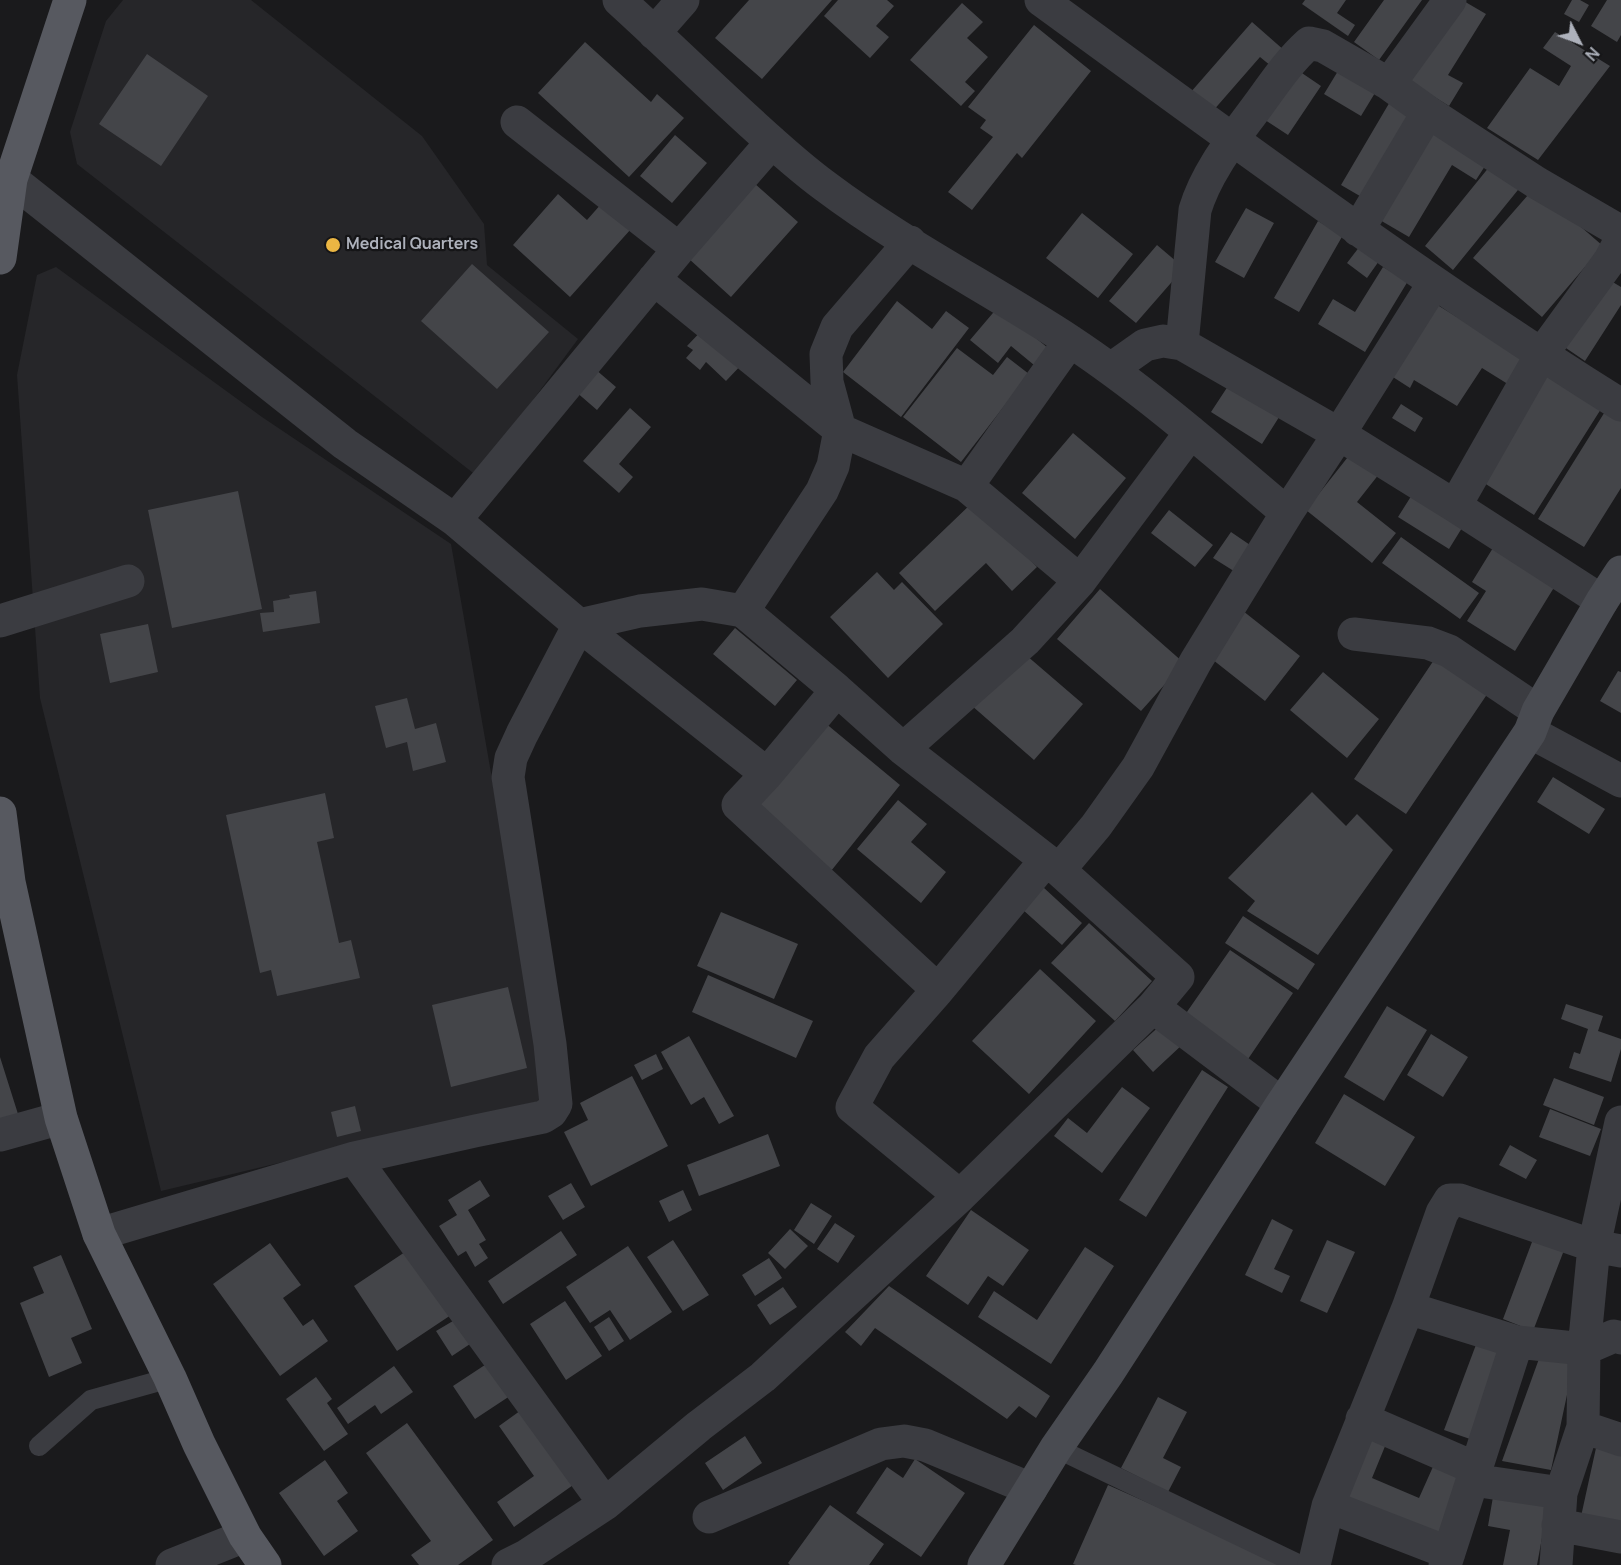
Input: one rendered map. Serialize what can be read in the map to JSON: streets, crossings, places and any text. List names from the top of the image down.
{
  "places": ["Medical Quarters"],
  "north": "bottom right"
}
